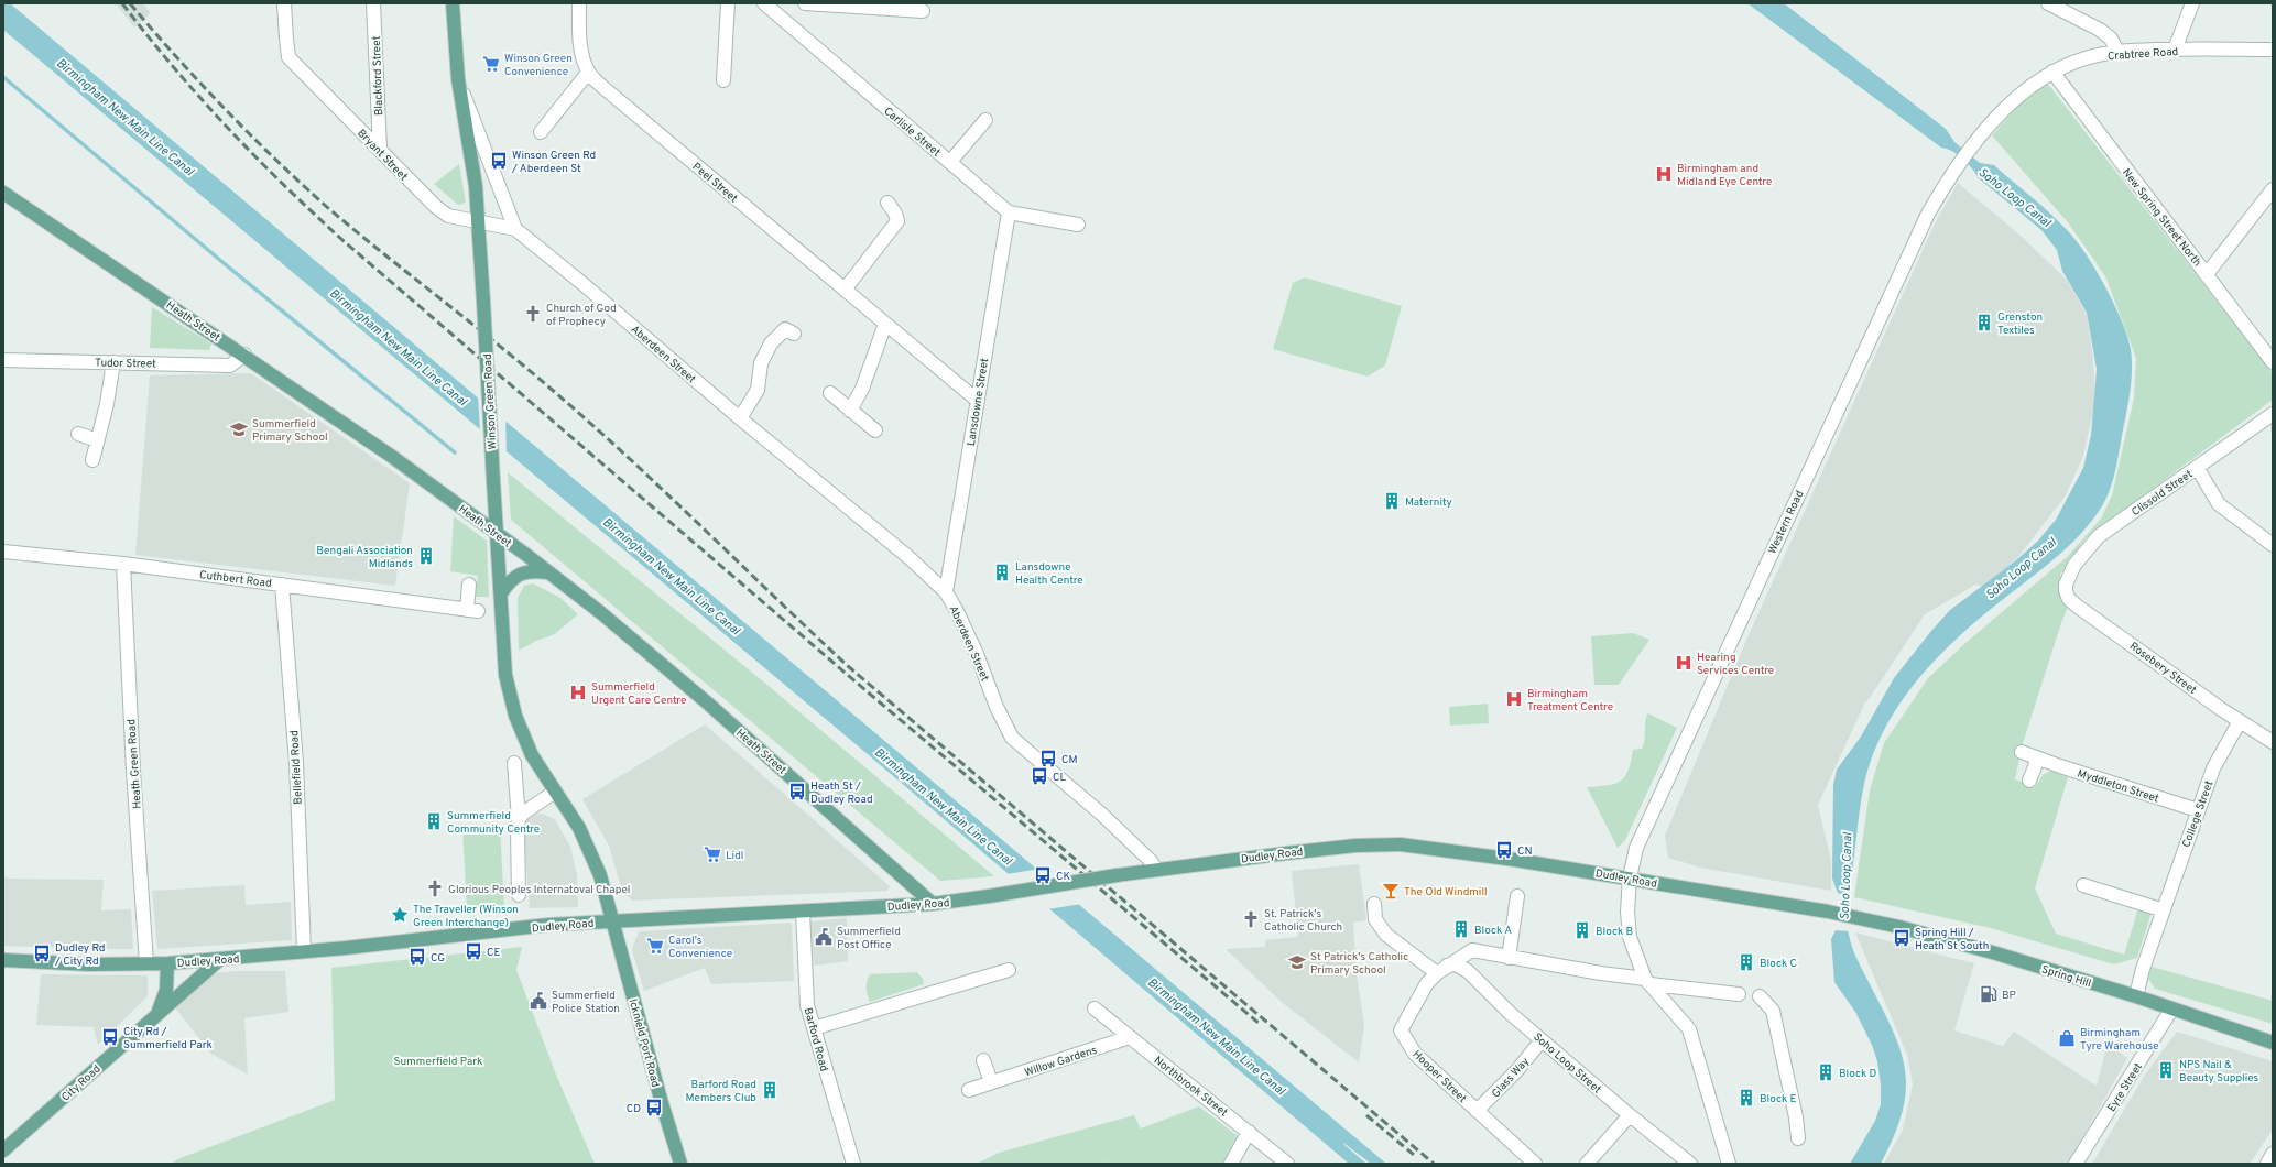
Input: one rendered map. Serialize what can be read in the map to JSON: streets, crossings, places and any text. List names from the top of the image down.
{
  "streets": {
    "main road": [
      "Heath Street",
      "Winson Green Road",
      "Dudley Road",
      "Spring Hill",
      "Icknield Port Road",
      "City Road"
    ],
    "street": [
      "Crabtree Road",
      "Blackford Street",
      "Carlisle Street",
      "Bryant Street",
      "Peel Street",
      "New Spring Street North",
      "Aberdeen Street",
      "Tudor Street",
      "Lansdowne Street",
      "Clissold Street",
      "Western Road",
      "Cuthbert Road",
      "Rosebery Street",
      "Heath Green Road",
      "Bellefield Road",
      "Myddleton Street",
      "College Street",
      "Barford Road",
      "Willow Gardens",
      "Soho Loop Street",
      "Hooper Street",
      "Glass Way",
      "Northbrook Street",
      "Eyre Street"
    ]
  },
  "crossings": [
    ["Crabtree Road", "New Spring Street North"],
    ["Crabtree Road", "Western Road"],
    ["Blackford Street", "Bryant Street"],
    ["Carlisle Street", "Lansdowne Street"],
    ["Bryant Street", "Aberdeen Street"],
    ["Bryant Street", "Winson Green Road"],
    ["Peel Street", "Lansdowne Street"],
    ["Heath Street", "Tudor Street"],
    ["Heath Street", "Winson Green Road"],
    ["Heath Street", "Dudley Road"],
    ["Aberdeen Street", "Winson Green Road"],
    ["Aberdeen Street", "Lansdowne Street"],
    ["Aberdeen Street", "Dudley Road"],
    ["Winson Green Road", "Dudley Road"],
    ["Winson Green Road", "Icknield Port Road"],
    ["Clissold Street", "Rosebery Street"],
    ["Western Road", "Dudley Road"],
    ["Western Road", "Hooper Street"],
    ["Cuthbert Road", "Heath Green Road"],
    ["Cuthbert Road", "Bellefield Road"],
    ["Rosebery Street", "College Street"],
    ["Heath Green Road", "Dudley Road"],
    ["Bellefield Road", "Dudley Road"],
    ["Myddleton Street", "College Street"],
    ["College Street", "Spring Hill"],
    ["Dudley Road", "Spring Hill"],
    ["Dudley Road", "Barford Road"],
    ["Dudley Road", "Icknield Port Road"],
    ["Dudley Road", "City Road"],
    ["Spring Hill", "Eyre Street"],
    ["Willow Gardens", "Northbrook Street"],
    ["Soho Loop Street", "Hooper Street"],
    ["Soho Loop Street", "Glass Way"],
    ["Hooper Street", "Glass Way"]
  ],
  "water": ["Birmingham New Main Line Canal", "Soho Loop Canal"],
  "parks": ["Summerfield Park"],
  "places": {
    "supermarket": ["Winson Green Convenience", "Lidl", "Carol's Convenience"],
    "bus stop": [
      "Winson Green Rd / Aberdeen St",
      "CM",
      "CL",
      "Heath St / Dudley Road",
      "CN",
      "CK",
      "Spring Hill / Heath St South",
      "CE",
      "Dudley Rd / City Rd",
      "CG",
      "City Rd / Summerfield Park",
      "CD"
    ],
    "hospital": [
      "Birmingham and Midland Eye Centre",
      "Hearing Services Centre",
      "Summerfield Urgent Care Centre",
      "Birmingham Treatment Centre"
    ],
    "church": ["Church of God of Prophecy", "Glorious Peoples Internatoval Chapel", "St. Patrick's Catholic Church"],
    "building": [
      "Grenston Textiles",
      "Maternity",
      "Bengali Association Midlands",
      "Lansdowne Health Centre",
      "Summerfield Community Centre",
      "Block A",
      "Block B",
      "Block C",
      "NPS Nail & Beauty Supplies",
      "Block D",
      "Barford Road Members Club",
      "Block E"
    ],
    "school or university": ["Summerfield Primary School", "St Patrick's Catholic Primary School"],
    "bar": ["The Old Windmill"],
    "place": ["The Traveller (Winson Green Interchange)"],
    "public building": ["Summerfield Post Office", "Summerfield Police Station"],
    "fuel station": ["BP"],
    "shop": ["Birmingham Tyre Warehouse"]
  }
}
